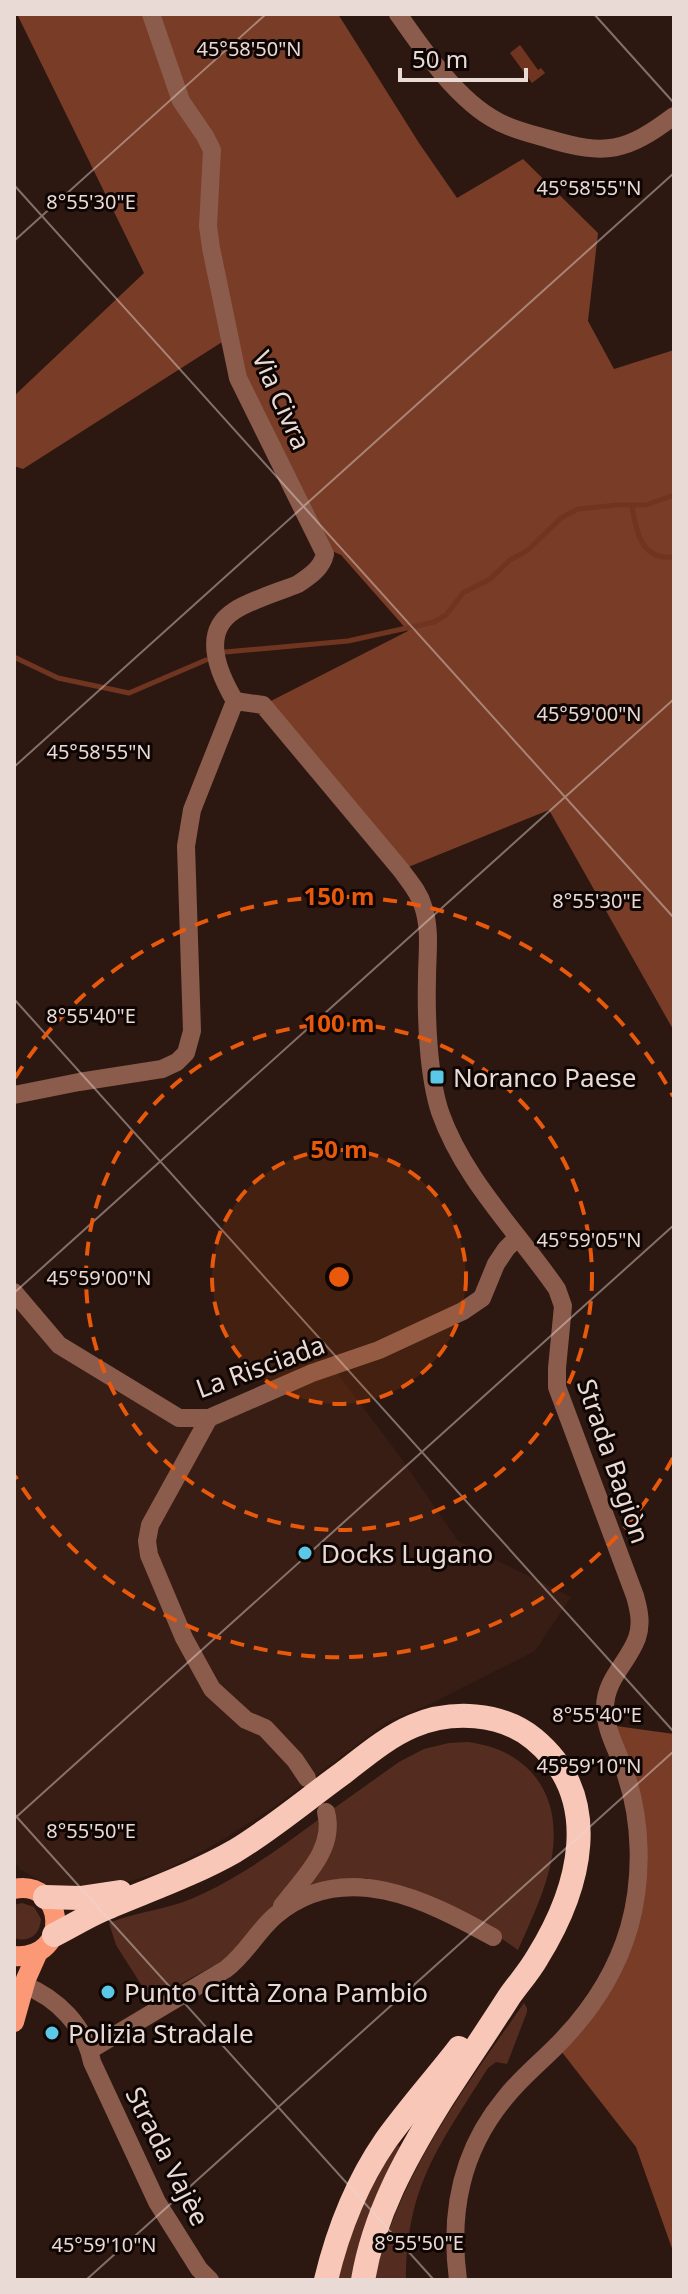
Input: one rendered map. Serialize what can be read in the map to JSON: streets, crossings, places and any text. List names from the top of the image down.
{
  "streets": {
    "street": [
      "Via Civra",
      "La Risciada",
      "Strada Bagiòn",
      "Strada Vajèe"
    ]
  },
  "crossings": [
    ["La Risciada", "Strada Bagiòn"]
  ],
  "places": {
    "transit": ["Noranco Paese"],
    "other": ["Docks Lugano", "Punto Città Zona Pambio", "Polizia Stradale"]
  },
  "scale_bar": "50 m",
  "coordinates": [
    "45°58'50\"N",
    "45°58'55\"N",
    "8°55'30\"E",
    "45°59'00\"N",
    "8°55'40\"E",
    "45°59'05\"N",
    "45°59'10\"N",
    "8°55'50\"E"
  ],
  "rings": ["150 m", "100 m", "50 m"]
}
